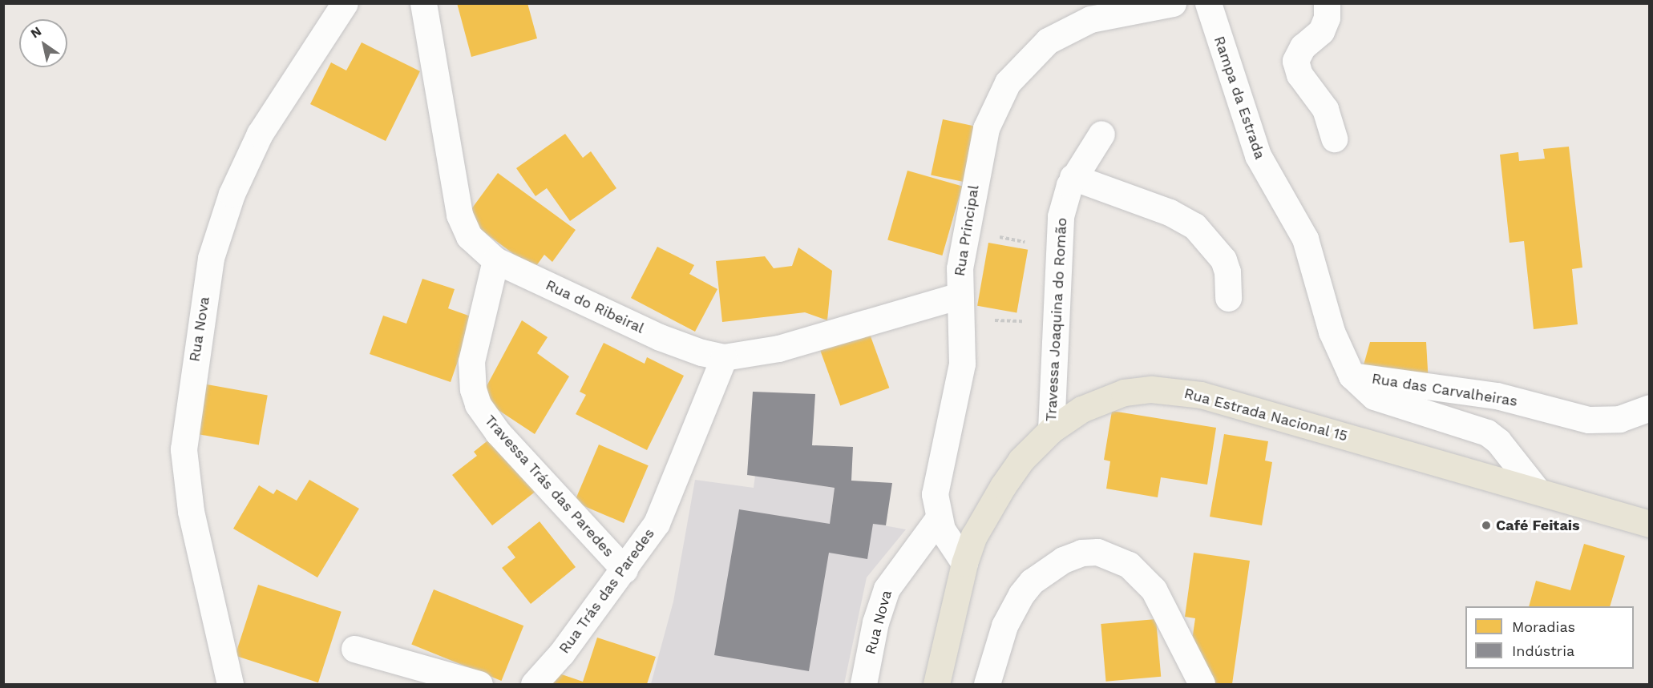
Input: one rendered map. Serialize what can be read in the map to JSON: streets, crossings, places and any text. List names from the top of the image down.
{
  "streets": {
    "main road": ["Rua Estrada Nacional 15"],
    "street": [
      "Rampa da Estrada",
      "Rua Principal",
      "Rua do Ribeiral",
      "Travessa Joaquina do Romão",
      "Rua Nova",
      "Rua das Carvalheiras",
      "Travessa Trás das Paredes",
      "Rua Trás das Paredes"
    ]
  },
  "crossings": [
    ["Rampa da Estrada", "Rua das Carvalheiras"],
    ["Rua Principal", "Rua do Ribeiral"],
    ["Rua Principal", "Rua Nova"],
    ["Rua Principal", "Rua Estrada Nacional 15"],
    ["Rua do Ribeiral", "Travessa Trás das Paredes"],
    ["Rua do Ribeiral", "Rua Trás das Paredes"],
    ["Travessa Joaquina do Romão", "Rua Estrada Nacional 15"],
    ["Travessa Trás das Paredes", "Rua Trás das Paredes"]
  ],
  "places": ["Café Feitais"],
  "legend": ["Moradias", "Indústria"],
  "north": "top left"
}
